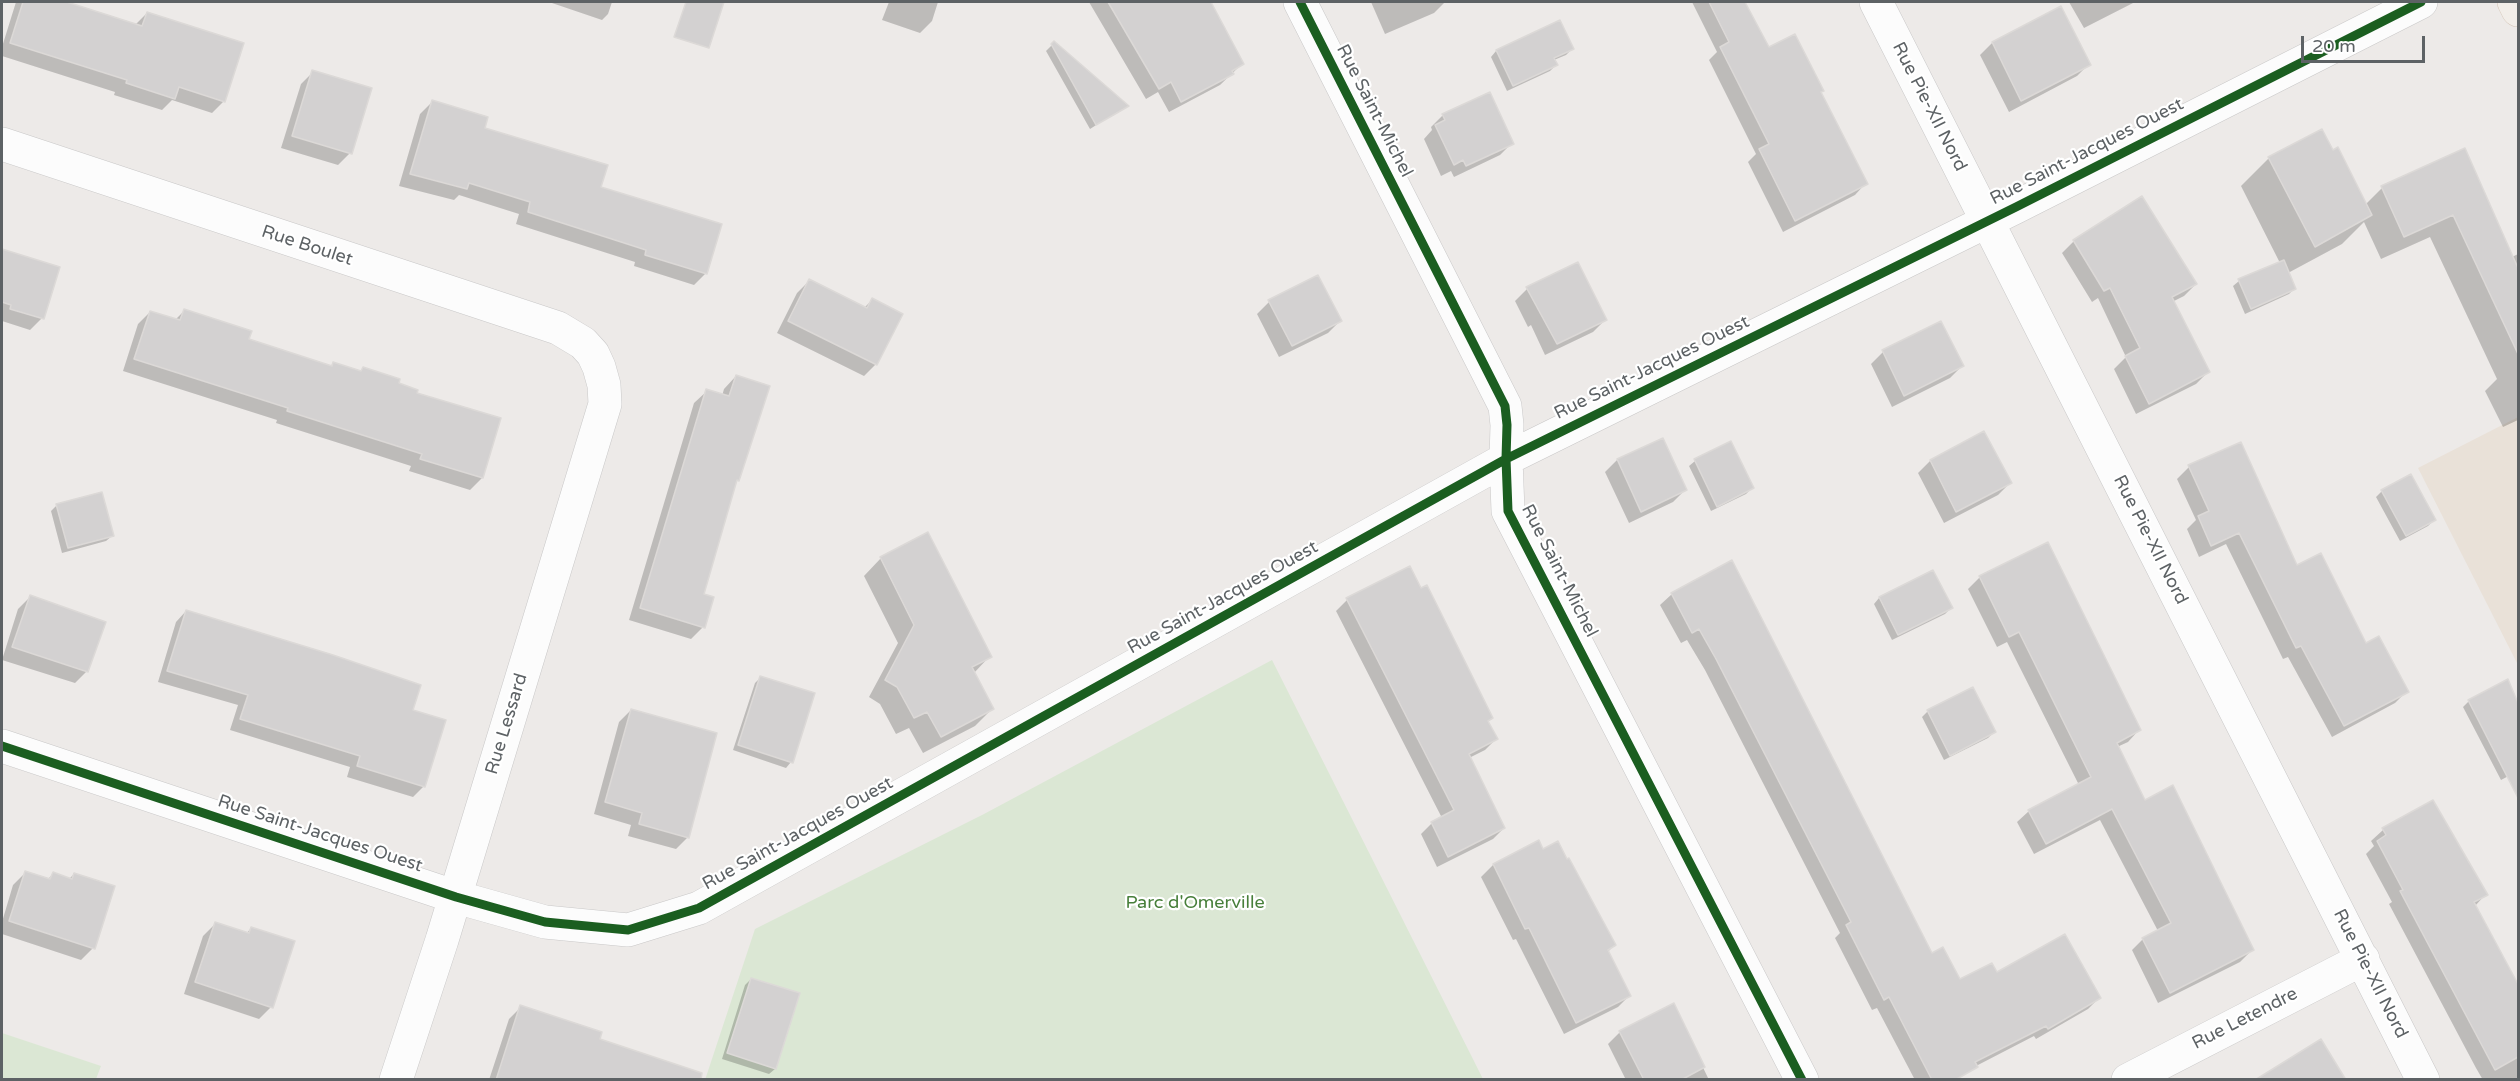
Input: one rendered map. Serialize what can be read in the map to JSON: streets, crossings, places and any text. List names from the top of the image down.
{
  "streets": {
    "street": [
      "Rue Pie-XII Nord",
      "Rue Saint-Michel",
      "Rue Saint-Jacques Ouest",
      "Rue Boulet",
      "Rue Lessard",
      "Rue Letendre"
    ]
  },
  "crossings": [
    ["Rue Pie-XII Nord", "Rue Saint-Jacques Ouest"],
    ["Rue Pie-XII Nord", "Rue Letendre"],
    ["Rue Saint-Michel", "Rue Saint-Jacques Ouest"],
    ["Rue Saint-Jacques Ouest", "Rue Lessard"],
    ["Rue Boulet", "Rue Lessard"]
  ],
  "parks": ["Parc d'Omerville"],
  "scale_bar": "20 m"
}
